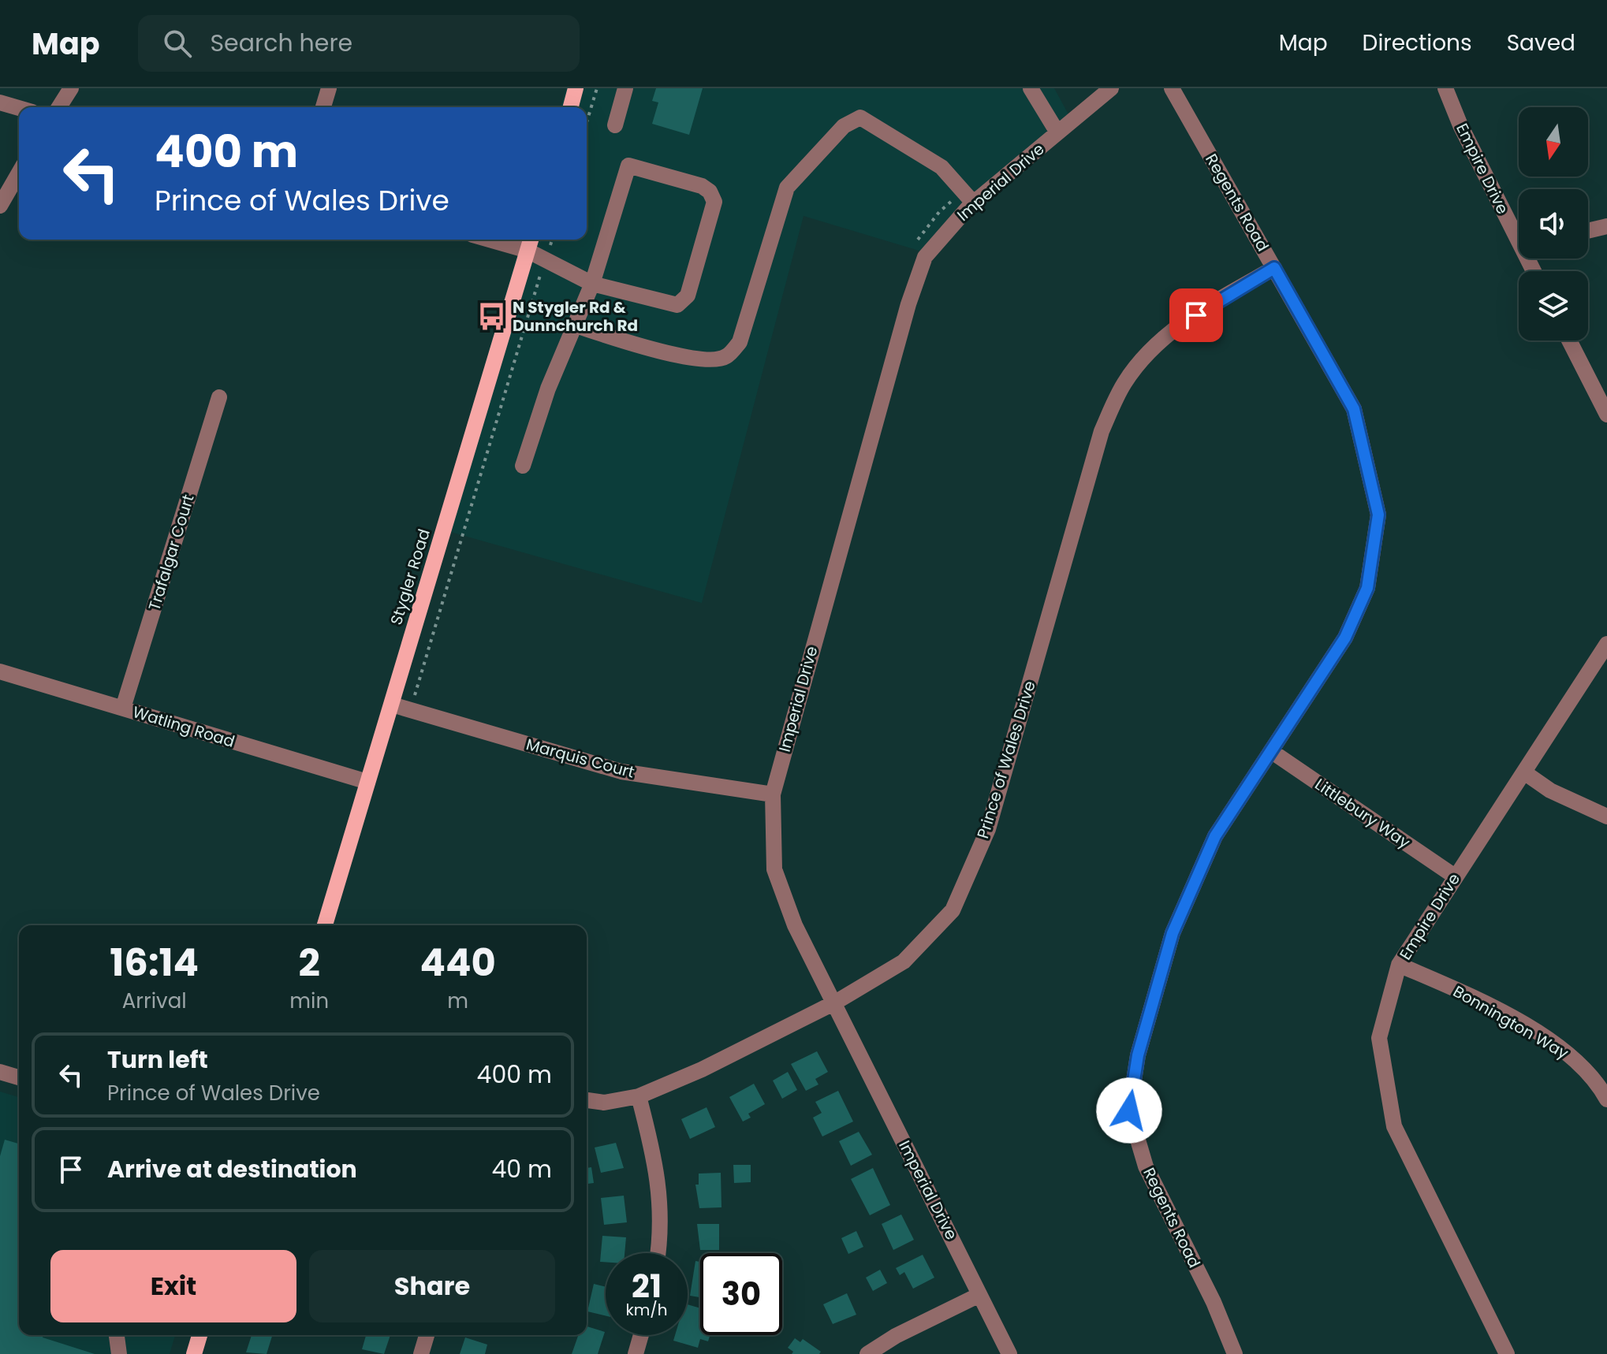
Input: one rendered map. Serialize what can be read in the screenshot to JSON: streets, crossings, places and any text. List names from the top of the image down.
{
  "streets": {
    "main road": ["Stygler Road"],
    "street": [
      "Empire Drive",
      "Imperial Drive",
      "Regents Road",
      "Trafalgar Court",
      "Watling Road",
      "Marquis Court",
      "Prince of Wales Drive",
      "Littlebury Way",
      "Bonnington Way"
    ]
  },
  "crossings": [
    ["Empire Drive", "Littlebury Way"],
    ["Empire Drive", "Bonnington Way"],
    ["Imperial Drive", "Marquis Court"],
    ["Imperial Drive", "Prince of Wales Drive"],
    ["Regents Road", "Prince of Wales Drive"],
    ["Regents Road", "Littlebury Way"],
    ["Trafalgar Court", "Watling Road"],
    ["Stygler Road", "Watling Road"],
    ["Stygler Road", "Marquis Court"]
  ],
  "places": {
    "bus stop": ["N Stygler Rd & Dunnchurch Rd"]
  },
  "north": "bottom",
  "page": {
    "header": "Map",
    "search": "Search here",
    "nav": ["Map", "Directions", "Saved"],
    "turn": ["400 m", "Prince of Wales Drive"],
    "eta": [
      "16:14",
      "Arrival",
      "2",
      "min",
      "440",
      "m"
    ],
    "list": [
      {
        "name": "Turn left",
        "note": "Prince of Wales Drive",
        "value": "400 m"
      },
      {
        "name": "Arrive at destination",
        "value": "40 m"
      }
    ],
    "buttons": ["Exit", "Share"],
    "speed": "21 km/h",
    "limit": "30"
  }
}
